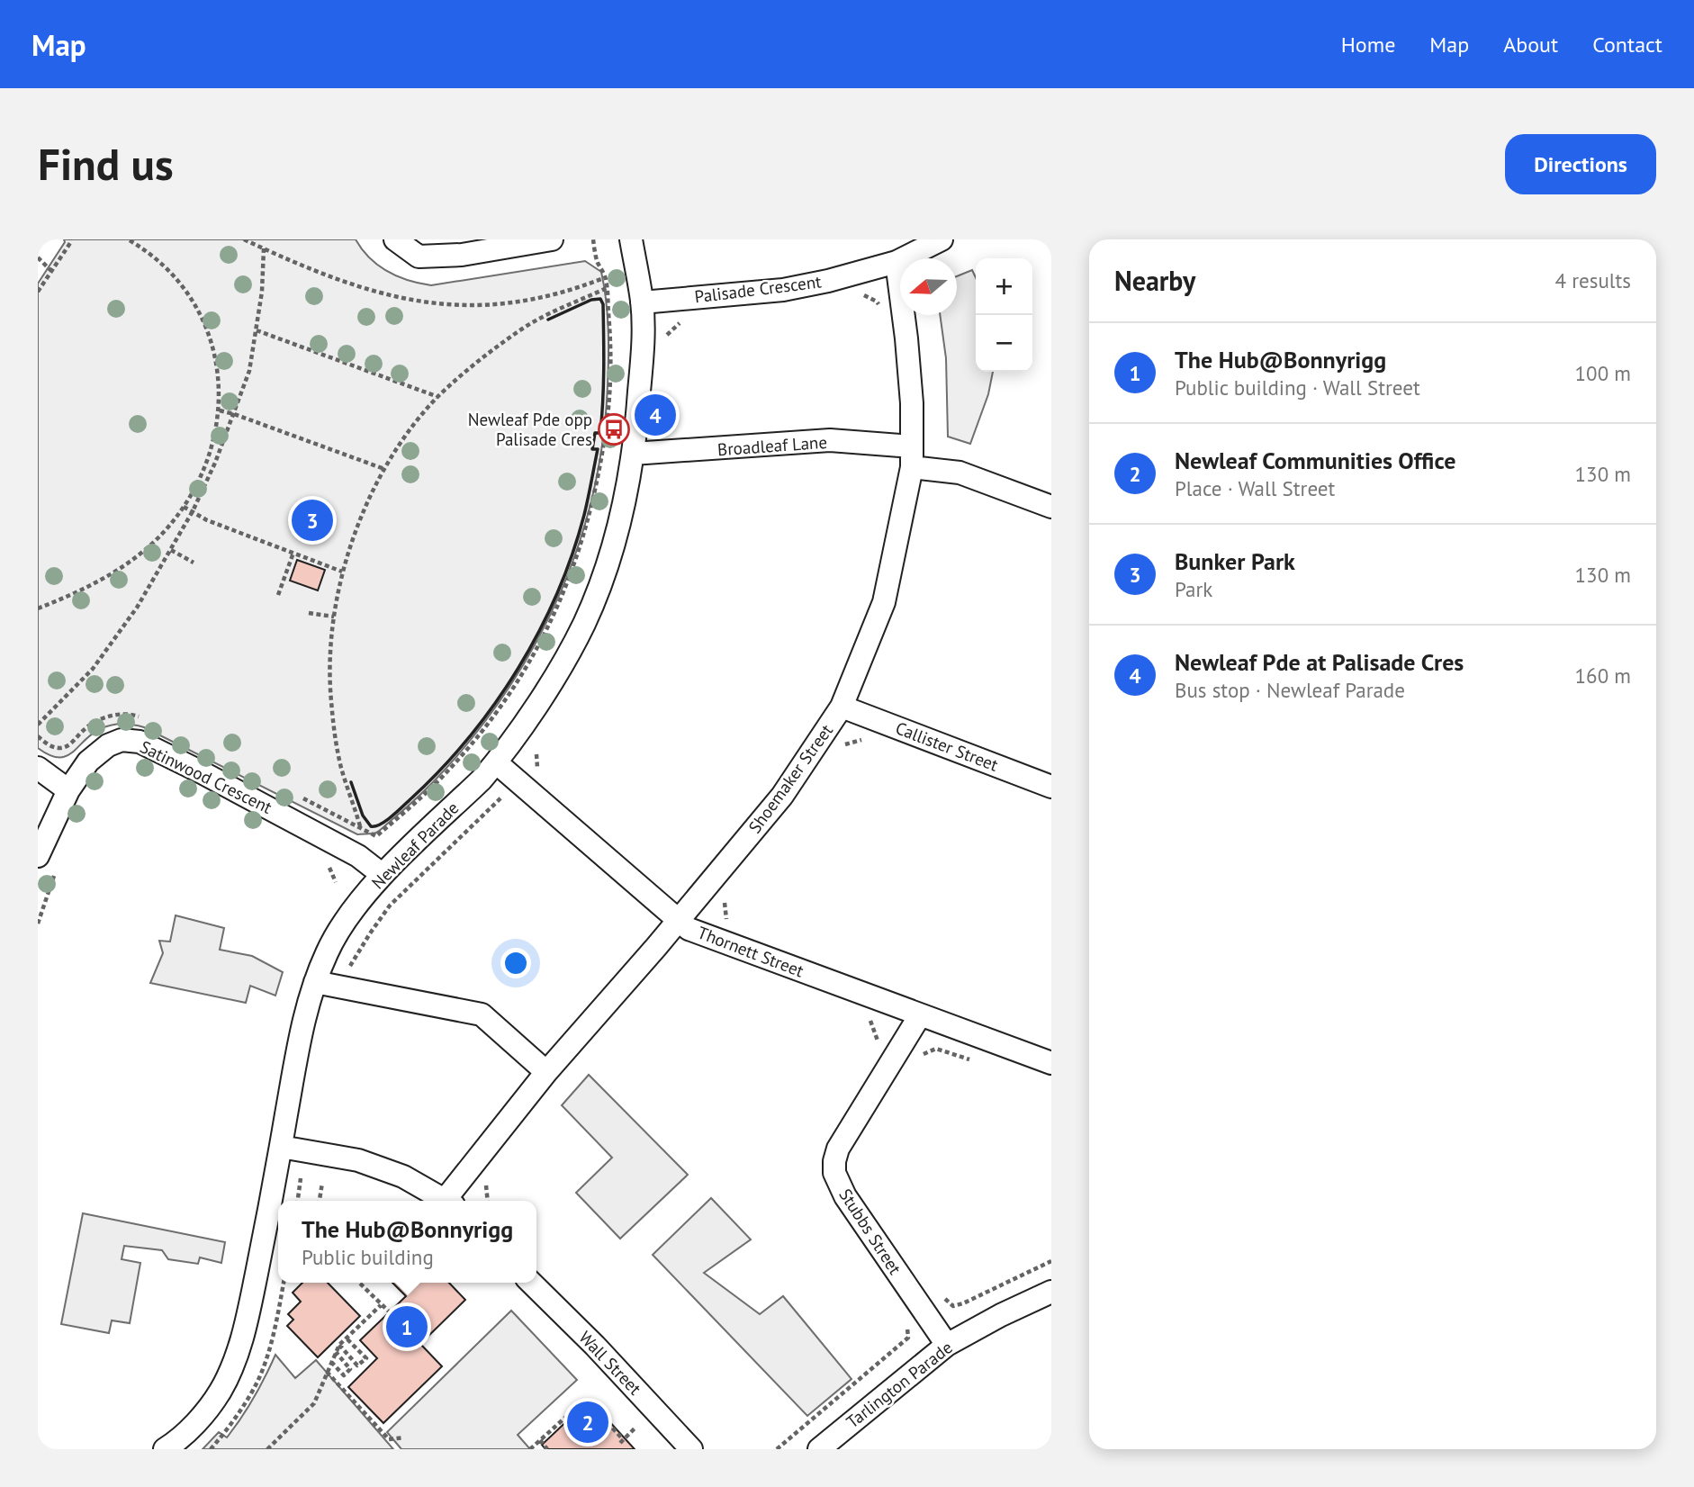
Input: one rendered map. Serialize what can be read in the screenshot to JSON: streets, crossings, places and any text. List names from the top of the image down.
{
  "streets": {
    "street": [
      "Palisade Crescent",
      "Broadleaf Lane",
      "Callister Street",
      "Satinwood Crescent",
      "Shoemaker Street",
      "Newleaf Parade",
      "Thornett Street",
      "Stubbs Street",
      "Wall Street",
      "Tarlington Parade"
    ]
  },
  "crossings": [
    ["Palisade Crescent", "Shoemaker Street"],
    ["Palisade Crescent", "Newleaf Parade"],
    ["Broadleaf Lane", "Shoemaker Street"],
    ["Broadleaf Lane", "Newleaf Parade"],
    ["Callister Street", "Shoemaker Street"],
    ["Satinwood Crescent", "Newleaf Parade"],
    ["Shoemaker Street", "Thornett Street"],
    ["Newleaf Parade", "Thornett Street"],
    ["Thornett Street", "Stubbs Street"],
    ["Stubbs Street", "Tarlington Parade"]
  ],
  "places": {
    "bus stop": ["Newleaf Pde opp Palisade Cres"]
  },
  "north": "left",
  "page": {
    "header": "Map",
    "nav": [
      "Home",
      "Map",
      "About",
      "Contact"
    ],
    "buttons": "Directions",
    "title": "Find us",
    "heading": ["Nearby", "4 results"],
    "map_buttons": ["+", "−"],
    "list": [
      {
        "mark": "1",
        "name": "The Hub@Bonnyrigg",
        "note": "Public building · Wall Street",
        "value": "100 m"
      },
      {
        "mark": "2",
        "name": "Newleaf Communities Office",
        "note": "Place · Wall Street",
        "value": "130 m"
      },
      {
        "mark": "3",
        "name": "Bunker Park",
        "note": "Park",
        "value": "130 m"
      },
      {
        "mark": "4",
        "name": "Newleaf Pde at Palisade Cres",
        "note": "Bus stop · Newleaf Parade",
        "value": "160 m"
      }
    ],
    "pins": [
      "4",
      "3",
      "1",
      "2"
    ],
    "popup": ["The Hub@Bonnyrigg", "Public building"]
  }
}
